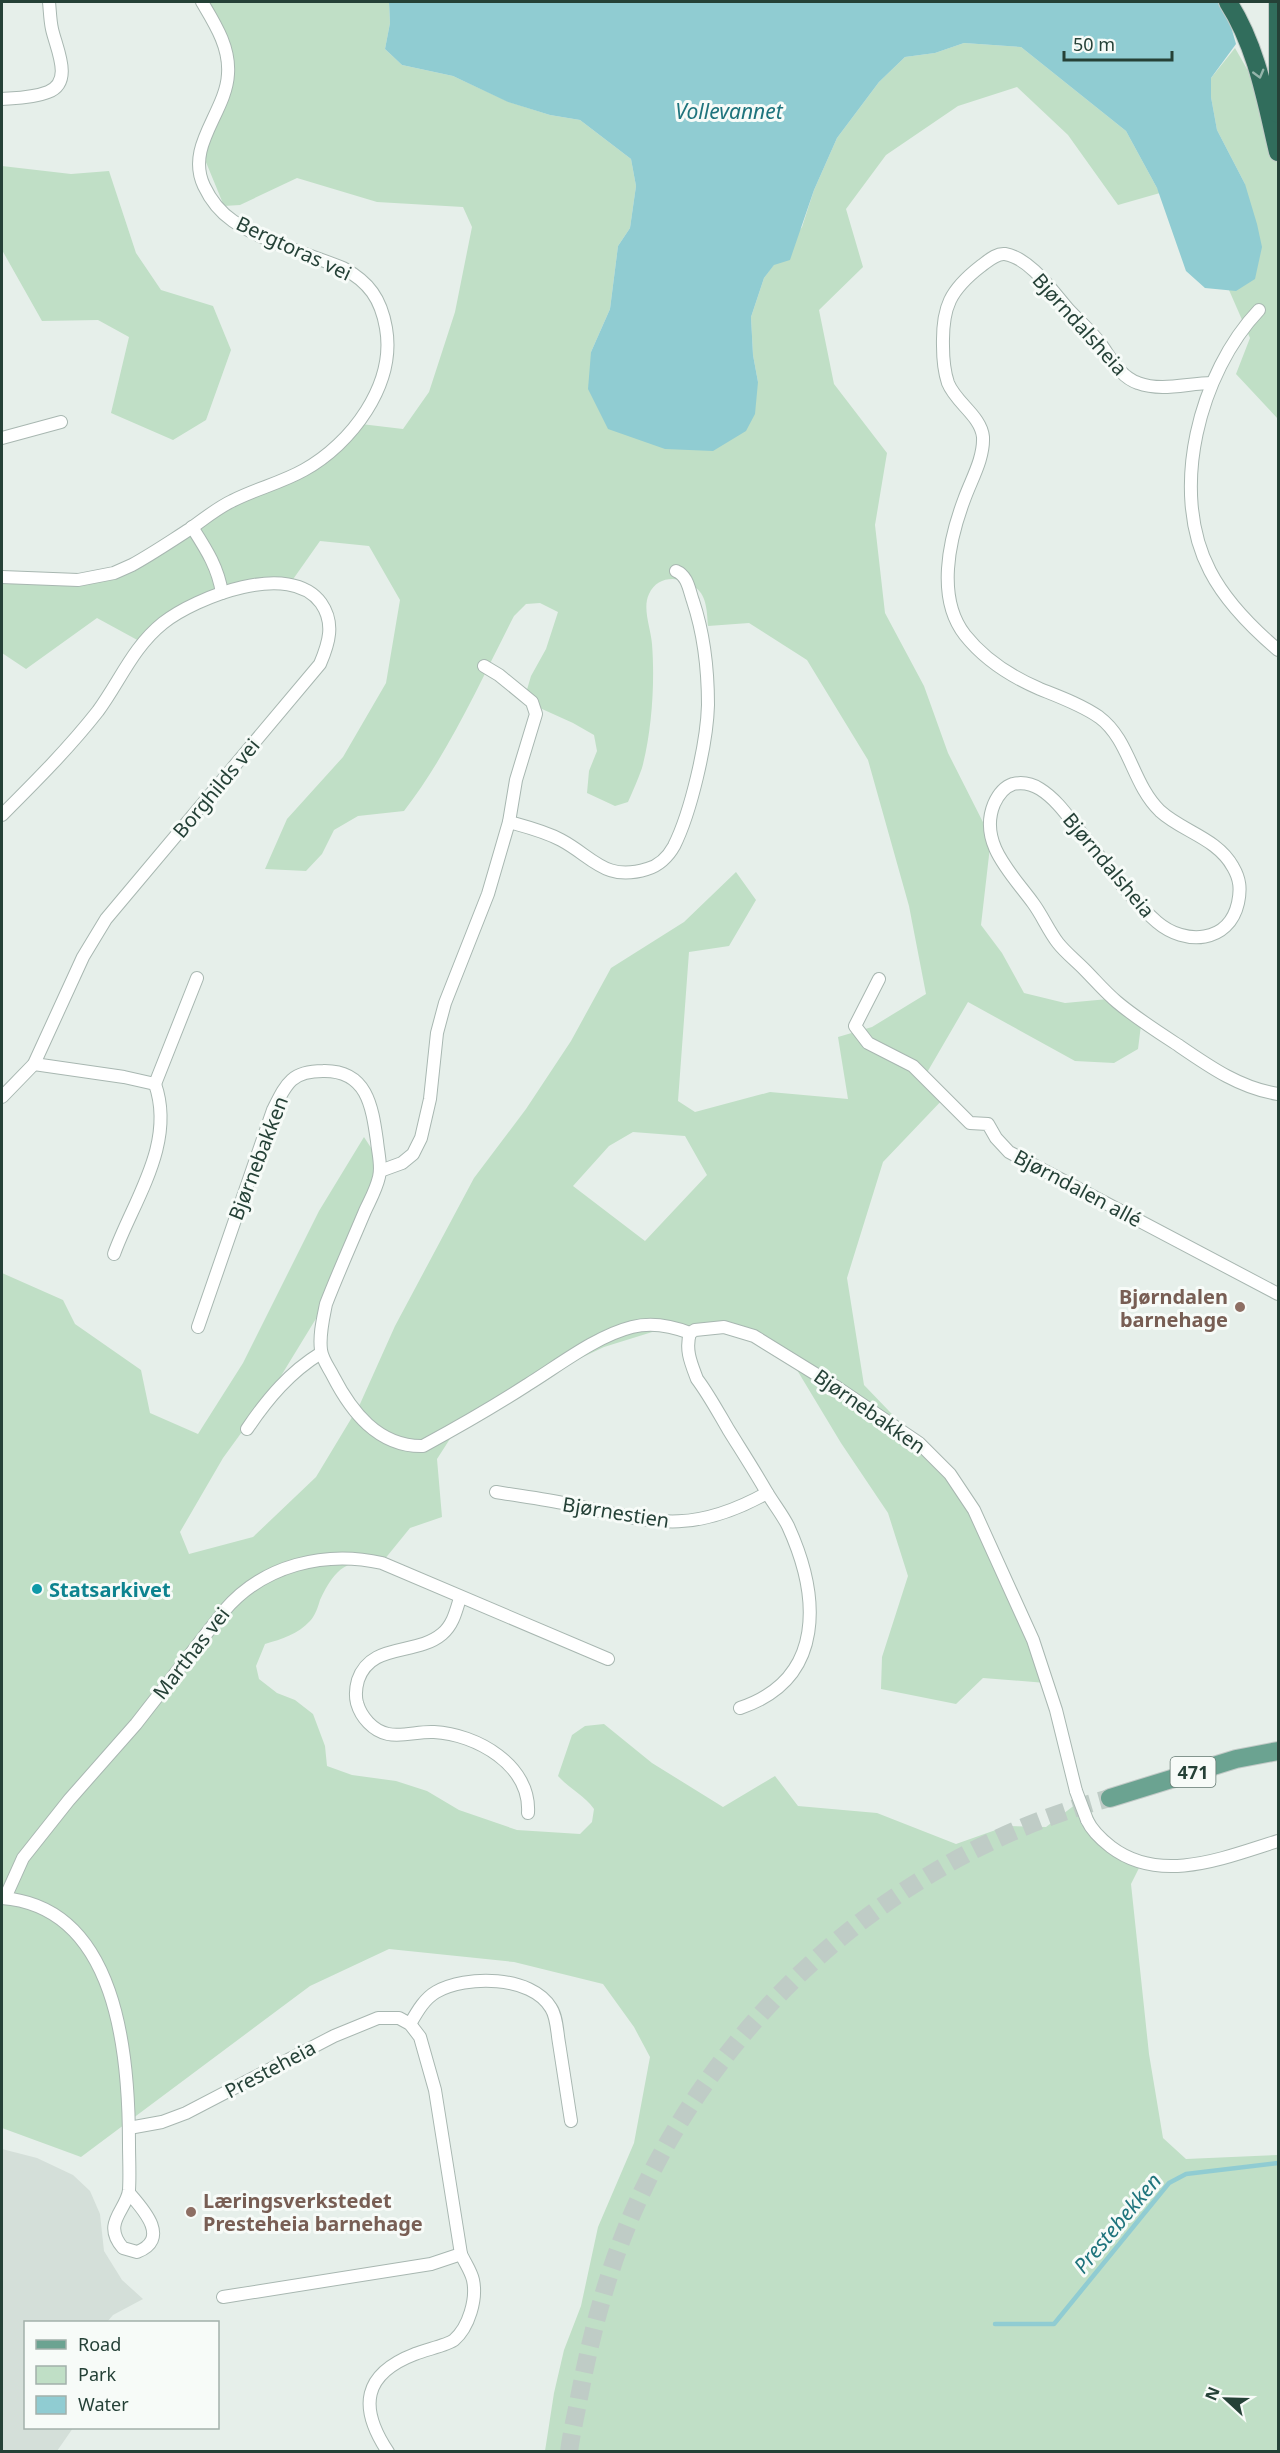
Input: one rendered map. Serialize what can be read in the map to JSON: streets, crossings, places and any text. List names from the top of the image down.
{
  "streets": {
    "main road": ["471"],
    "street": [
      "Bergtoras vei",
      "Bjørndalsheia",
      "Borghilds vei",
      "Bjørnebakken",
      "Bjørndalen allé",
      "Bjørnestien",
      "Marthas vei",
      "Presteheia"
    ]
  },
  "water": ["Vollevannet", "Prestebekken"],
  "places": ["Bjørndalen barnehage", "Statsarkivet", "Læringsverkstedet Presteheia barnehage"],
  "legend": ["Road", "Park", "Water"],
  "scale_bar": "50 m",
  "north": "left"
}
